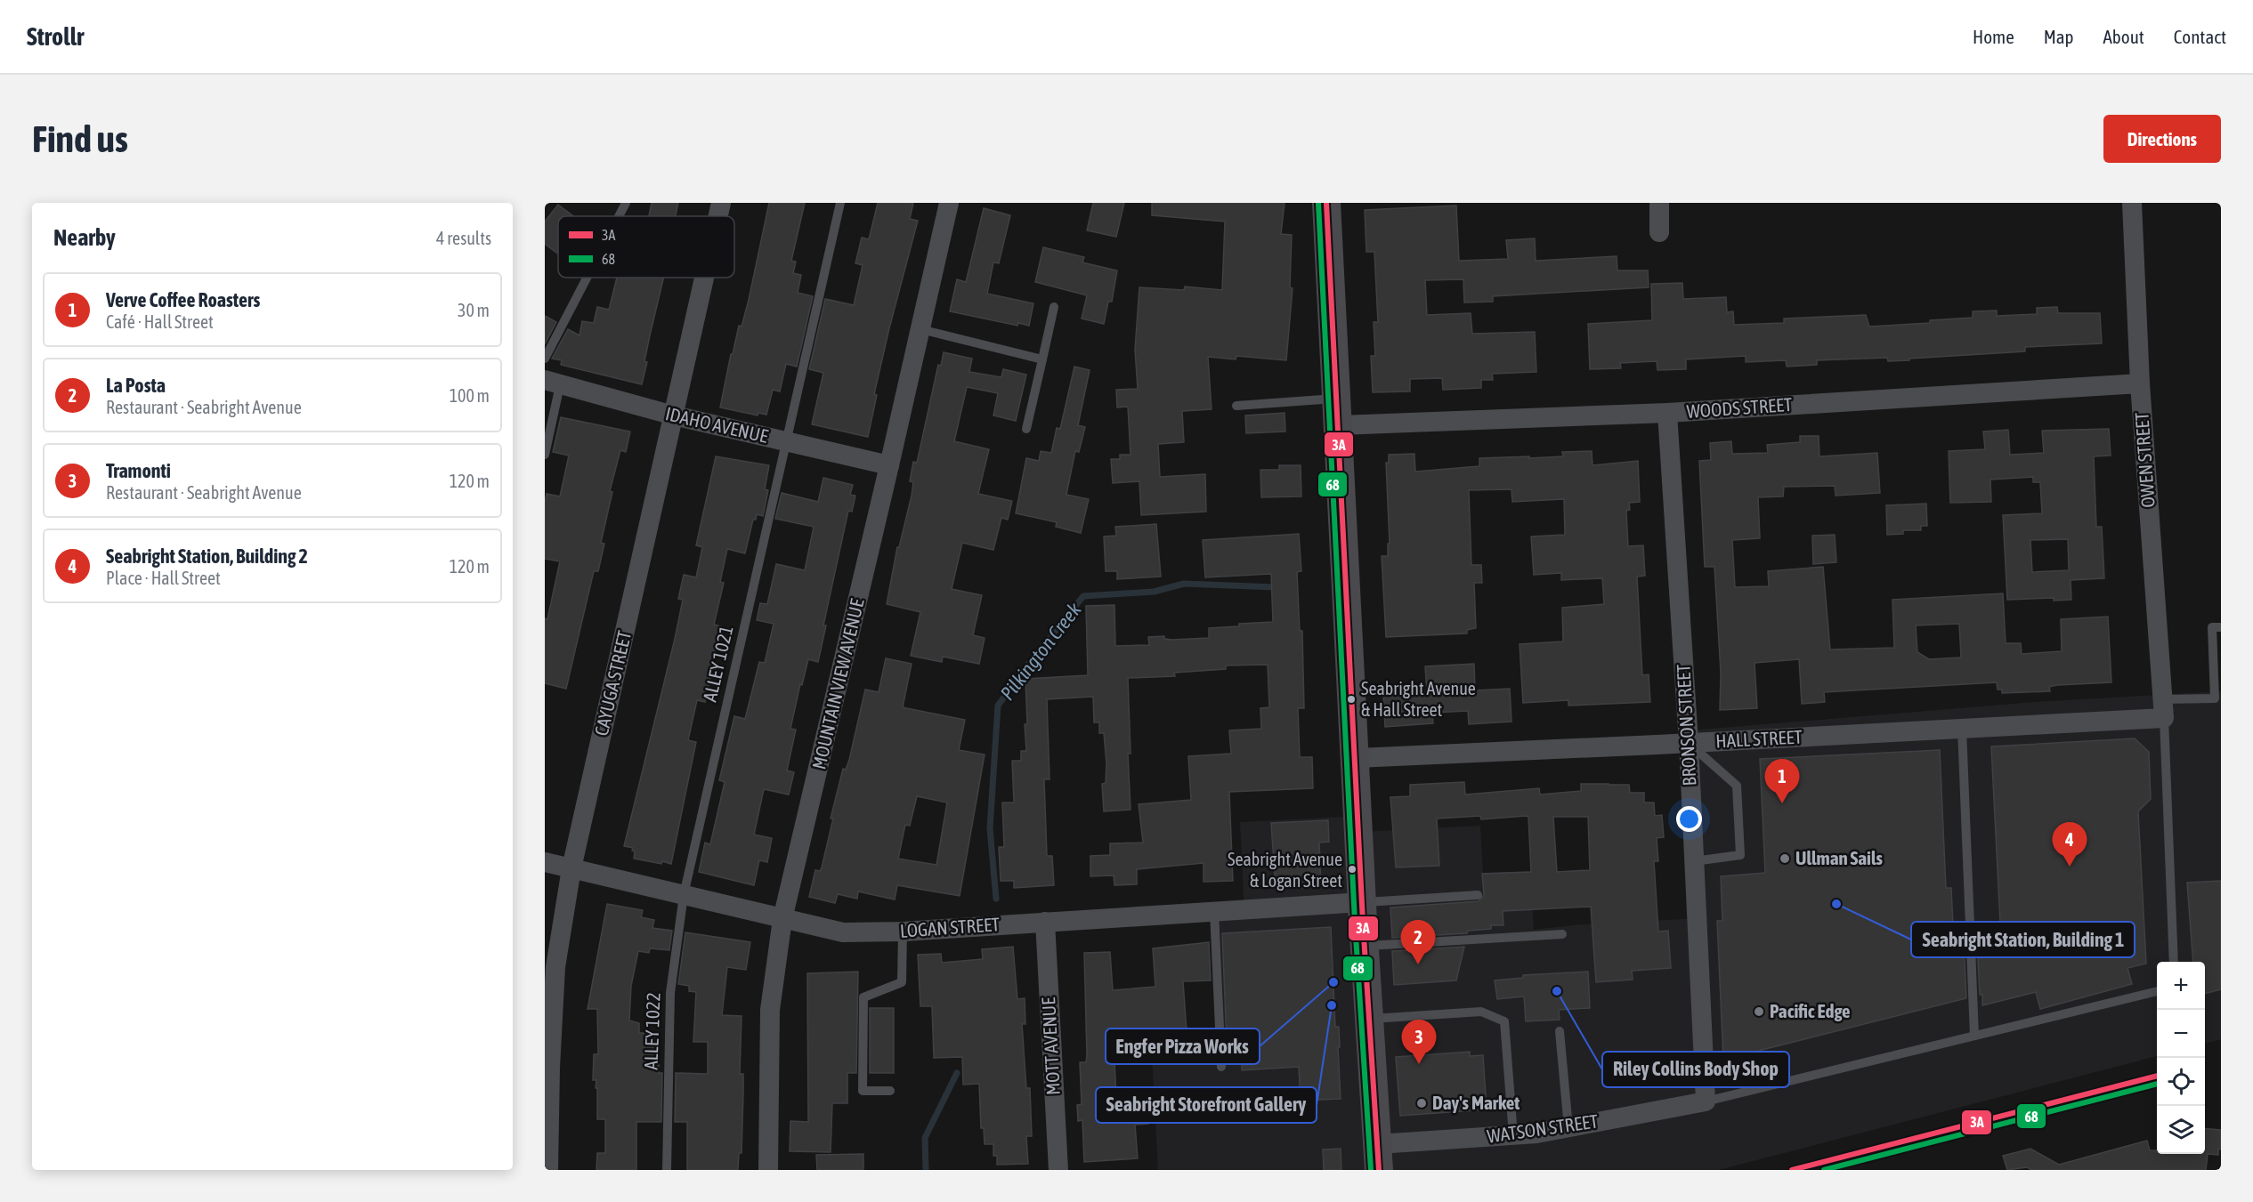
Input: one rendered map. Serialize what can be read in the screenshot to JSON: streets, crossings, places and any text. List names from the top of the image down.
{
  "streets": {
    "street": [
      "WOODS STREET",
      "IDAHO AVENUE",
      "OWEN STREET",
      "CAYUGA STREET",
      "MOUNTAIN VIEW AVENUE",
      "BRONSON STREET",
      "HALL STREET",
      "LOGAN STREET",
      "MOTT AVENUE",
      "WATSON STREET"
    ],
    "lane": ["ALLEY 1021", "ALLEY 1022"]
  },
  "crossings": [
    ["WOODS STREET", "OWEN STREET"],
    ["WOODS STREET", "BRONSON STREET"],
    ["IDAHO AVENUE", "ALLEY 1021"],
    ["IDAHO AVENUE", "CAYUGA STREET"],
    ["IDAHO AVENUE", "MOUNTAIN VIEW AVENUE"],
    ["OWEN STREET", "HALL STREET"],
    ["ALLEY 1021", "LOGAN STREET"],
    ["ALLEY 1021", "ALLEY 1022"],
    ["CAYUGA STREET", "LOGAN STREET"],
    ["MOUNTAIN VIEW AVENUE", "LOGAN STREET"],
    ["BRONSON STREET", "HALL STREET"],
    ["BRONSON STREET", "WATSON STREET"],
    ["LOGAN STREET", "ALLEY 1022"],
    ["LOGAN STREET", "MOTT AVENUE"]
  ],
  "water": ["Pilkington Creek"],
  "places": [
    "Seabright Avenue & Hall Street",
    "Ullman Sails",
    "Seabright Avenue & Logan Street",
    "Seabright Station, Building 1",
    "Engfer Pizza Works",
    "Riley Collins Body Shop",
    "Seabright Storefront Gallery",
    "Pacific Edge",
    "Day's Market"
  ],
  "lines": ["transit line 3A", "transit line 68"],
  "legend": ["3A", "68"],
  "page": {
    "header": "Strollr",
    "nav": [
      "Home",
      "Map",
      "About",
      "Contact"
    ],
    "buttons": "Directions",
    "title": "Find us",
    "heading": ["Nearby", "4 results"],
    "list": [
      {
        "mark": "1",
        "name": "Verve Coffee Roasters",
        "note": "Café · Hall Street",
        "value": "30 m"
      },
      {
        "mark": "2",
        "name": "La Posta",
        "note": "Restaurant · Seabright Avenue",
        "value": "100 m"
      },
      {
        "mark": "3",
        "name": "Tramonti",
        "note": "Restaurant · Seabright Avenue",
        "value": "120 m"
      },
      {
        "mark": "4",
        "name": "Seabright Station, Building 2",
        "note": "Place · Hall Street",
        "value": "120 m"
      }
    ],
    "pins": [
      "1",
      "4",
      "2",
      "3"
    ],
    "map_buttons": ["+", "−"]
  }
}
